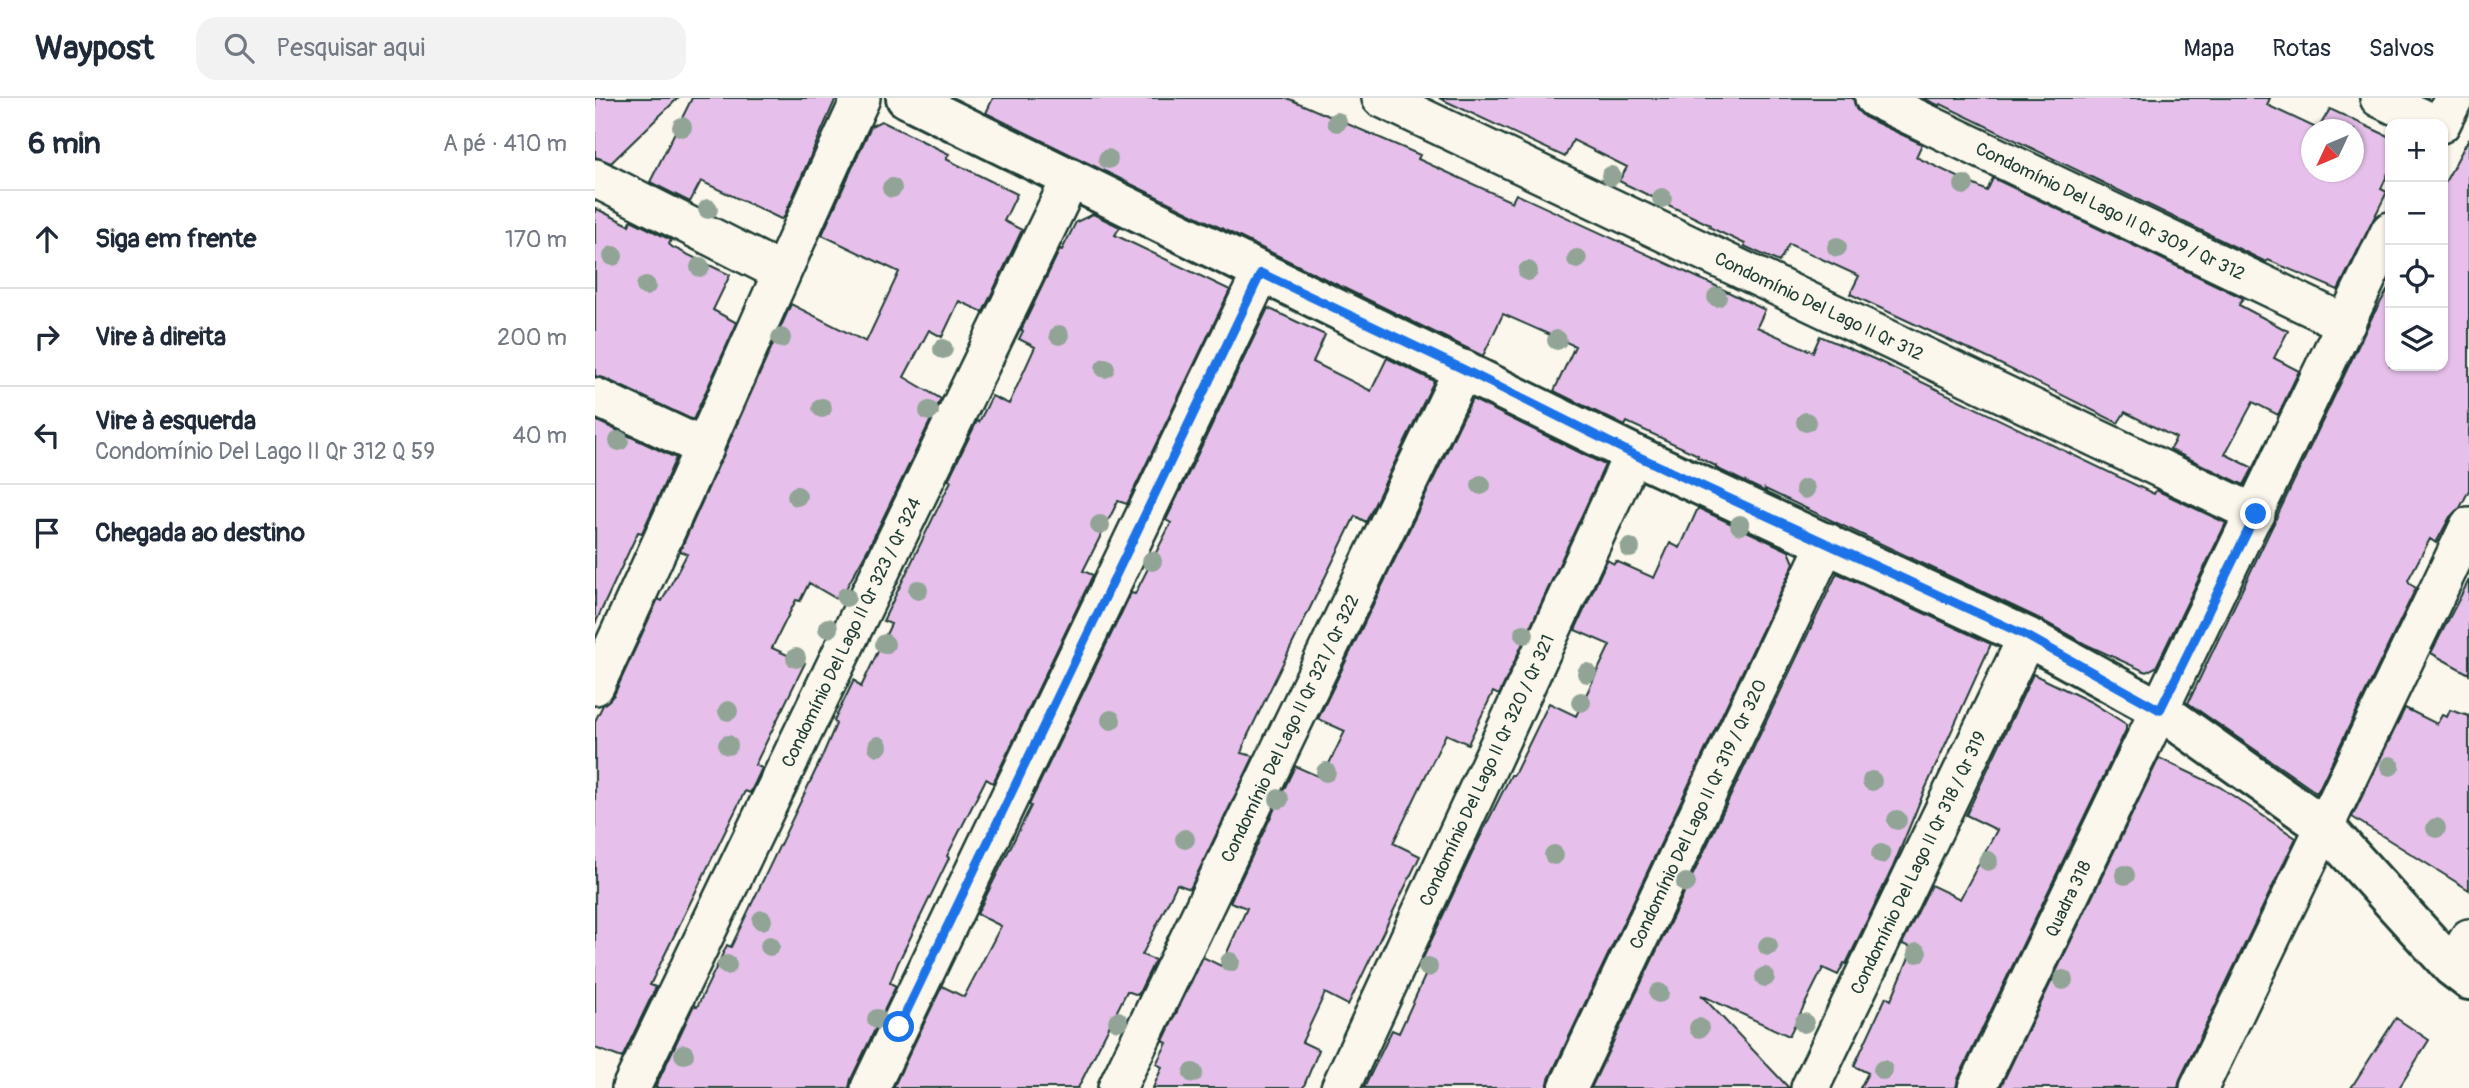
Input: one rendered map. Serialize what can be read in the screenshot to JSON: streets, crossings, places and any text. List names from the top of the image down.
{
  "streets": {
    "street": [
      "Condomínio Del Lago II Qr 309 / Qr 312",
      "Condomínio Del Lago II Qr 312",
      "Condomínio Del Lago II Qr 323 / Qr 324",
      "Condomínio Del Lago II Qr 321 / Qr 322",
      "Condomínio Del Lago II Qr 320 / Qr 321",
      "Condomínio Del Lago II Qr 319 / Qr 320",
      "Condomínio Del Lago II Qr 318 / Qr 319",
      "Quadra 318"
    ]
  },
  "crossings": [
    ["Condomínio Del Lago II Qr 309 / Qr 312", "Quadra 318"],
    ["Condomínio Del Lago II Qr 312", "Quadra 318"]
  ],
  "north": "bottom left",
  "page": {
    "header": "Waypost",
    "search": "Pesquisar aqui",
    "nav": ["Mapa", "Rotas", "Salvos"],
    "heading": ["6 min", "A pé · 410 m"],
    "map_buttons": ["+", "−"],
    "list": [
      ["Siga em frente", "170 m"],
      ["Vire à direita", "200 m"],
      ["Vire à esquerda", "Condomínio Del Lago II Qr 312 Q 59", "40 m"],
      "Chegada ao destino"
    ]
  }
}
